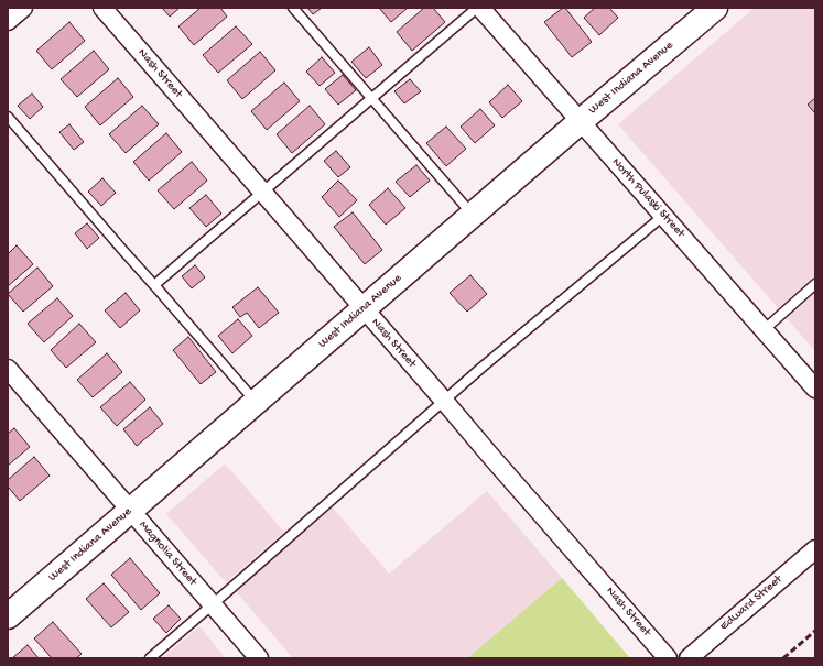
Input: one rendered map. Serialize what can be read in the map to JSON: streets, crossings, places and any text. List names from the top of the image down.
{
  "streets": {
    "street": [
      "Nash Street",
      "West Indiana Avenue",
      "North Pulaski Street",
      "Magnolia Street",
      "Edward Street"
    ]
  },
  "crossings": [
    ["Nash Street", "West Indiana Avenue"],
    ["West Indiana Avenue", "North Pulaski Street"],
    ["West Indiana Avenue", "Magnolia Street"]
  ]
}
